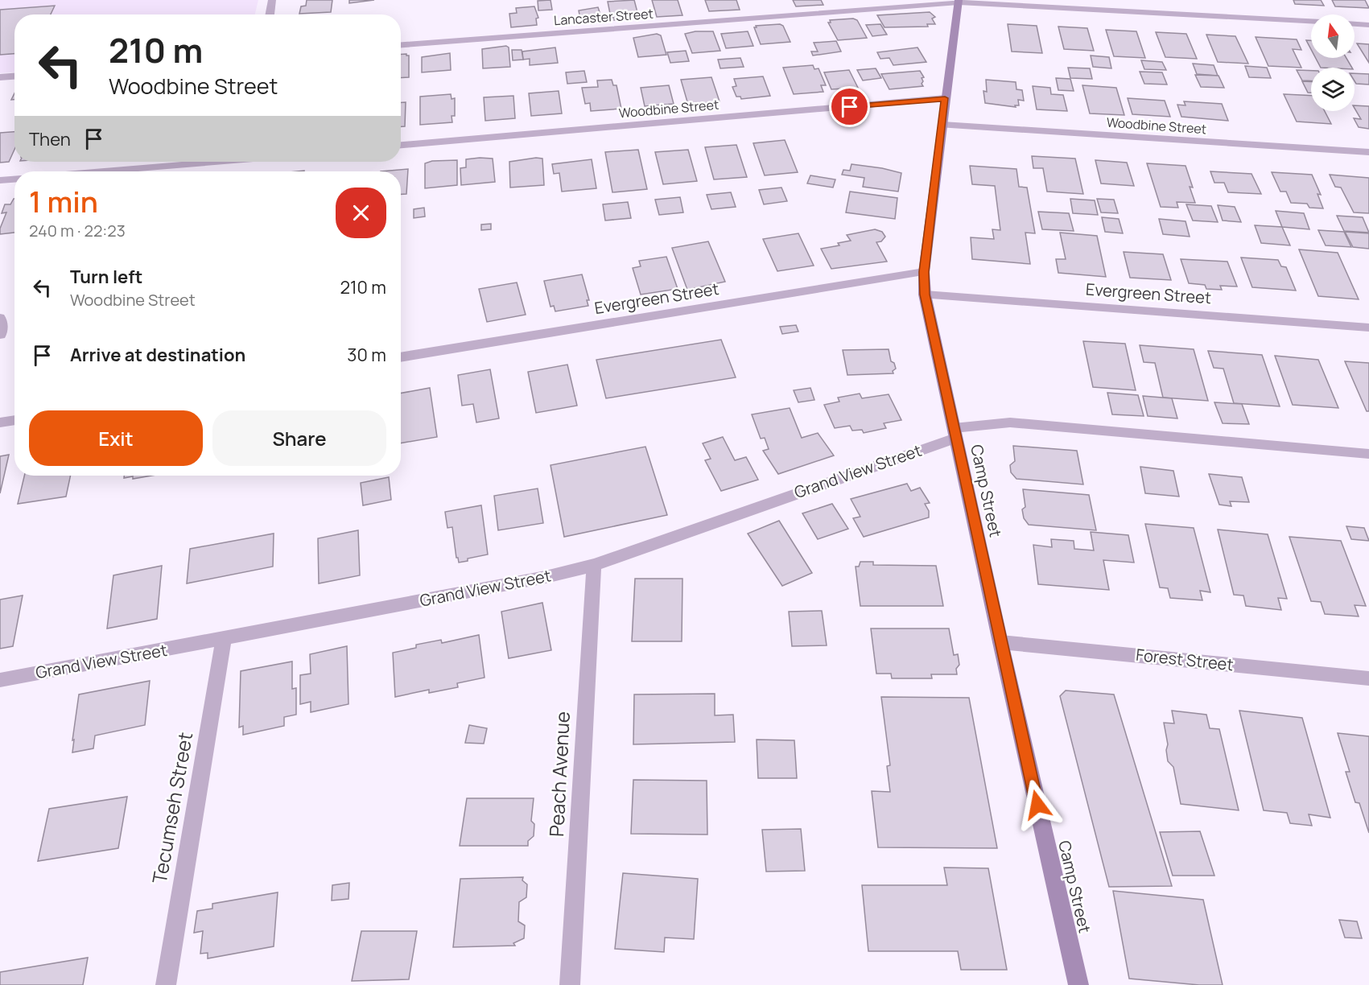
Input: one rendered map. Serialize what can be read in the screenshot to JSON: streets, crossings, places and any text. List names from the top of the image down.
{
  "streets": {
    "street": [
      "Lancaster Street",
      "Woodbine Street",
      "Evergreen Street",
      "Grand View Street",
      "Camp Street",
      "Forest Street",
      "Peach Avenue",
      "Tecumseh Street"
    ]
  },
  "crossings": [
    ["Lancaster Street", "Camp Street"],
    ["Woodbine Street", "Camp Street"],
    ["Evergreen Street", "Camp Street"],
    ["Grand View Street", "Camp Street"],
    ["Grand View Street", "Peach Avenue"],
    ["Grand View Street", "Tecumseh Street"],
    ["Camp Street", "Forest Street"]
  ],
  "north": "top",
  "page": {
    "turn": ["210 m", "Woodbine Street"],
    "then": "Then",
    "heading": ["1 min", "240 m · 22:23"],
    "list": [
      {
        "name": "Turn left",
        "note": "Woodbine Street",
        "value": "210 m"
      },
      {
        "name": "Arrive at destination",
        "value": "30 m"
      }
    ],
    "buttons": ["Exit", "Share"]
  }
}
